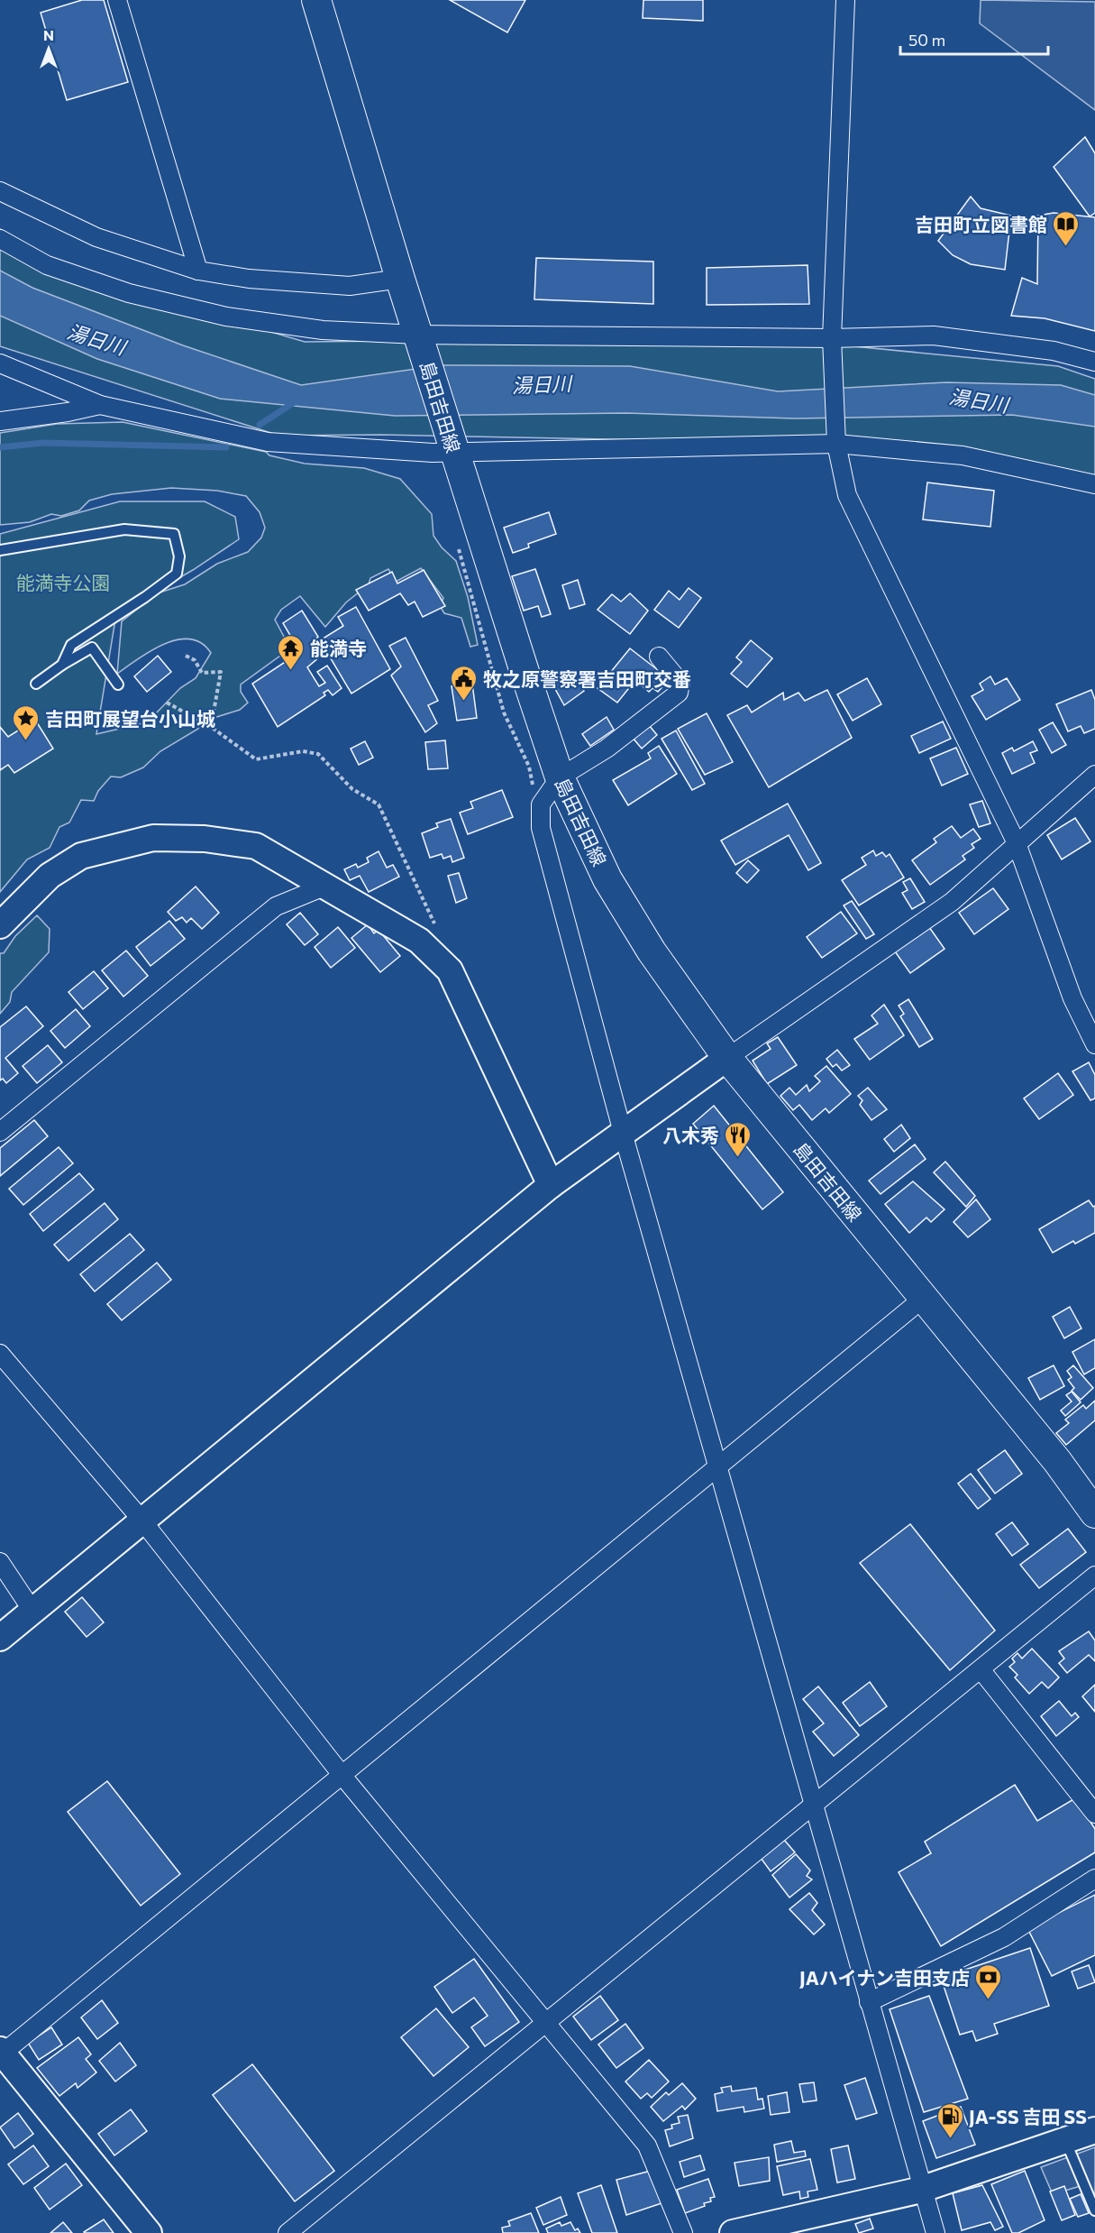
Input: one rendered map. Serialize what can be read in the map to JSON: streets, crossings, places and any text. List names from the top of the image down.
{
  "streets": {
    "main road": ["島田吉田線"]
  },
  "water": ["湯日川"],
  "parks": ["能満寺公園"],
  "places": {
    "library": ["吉田町立図書館"],
    "temple": ["能満寺"],
    "public building": ["牧之原警察署吉田町交番"],
    "place": ["吉田町展望台小山城"],
    "restaurant": ["八木秀"],
    "bank": ["JAハイナン吉田支店"],
    "fuel station": ["JA-SS 吉田 SS"]
  },
  "scale_bar": "50 m",
  "north": "top"
}
